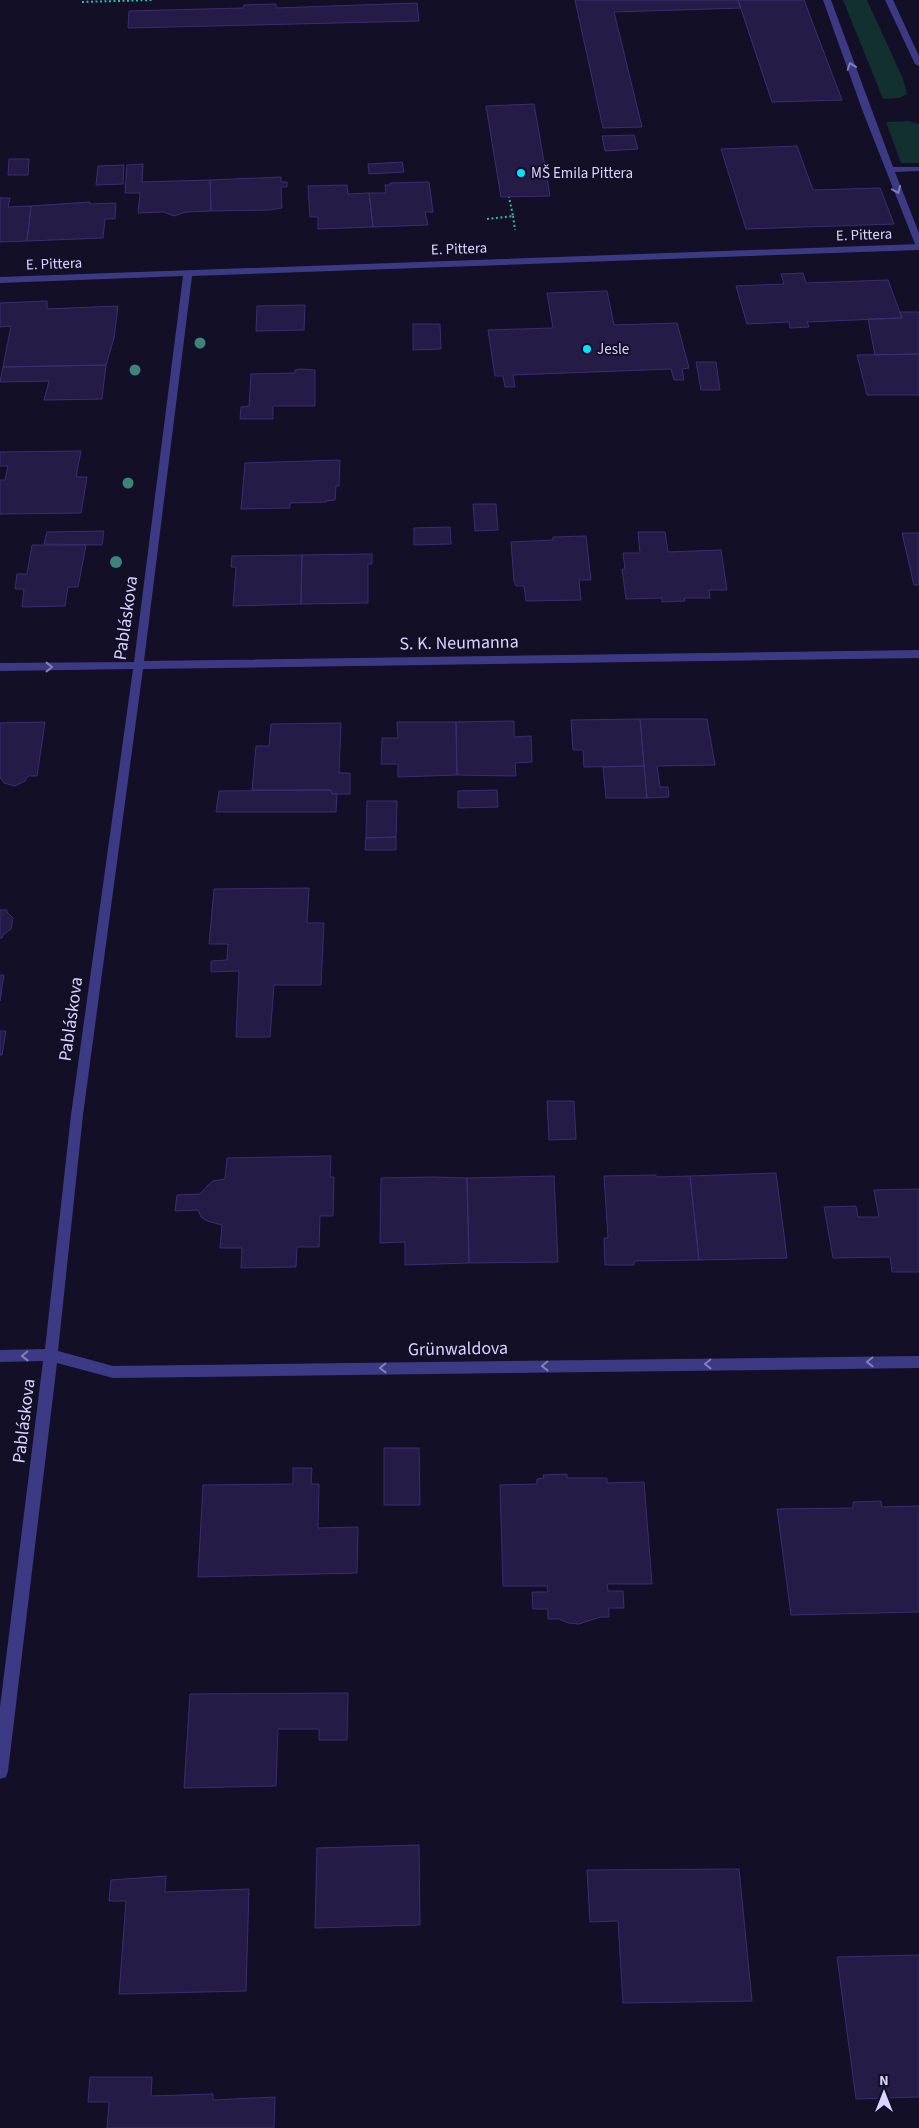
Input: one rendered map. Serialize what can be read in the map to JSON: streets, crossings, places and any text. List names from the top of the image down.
{
  "streets": {
    "street": [
      "E. Pittera",
      "Pabláskova",
      "S. K. Neumanna",
      "Grünwaldova"
    ]
  },
  "crossings": [
    ["E. Pittera", "Pabláskova"],
    ["Pabláskova", "S. K. Neumanna"],
    ["Pabláskova", "Grünwaldova"]
  ],
  "one_way": ["Grünwaldova"],
  "places": ["MŠ Emila Pittera", "Jesle"],
  "north": "top"
}
